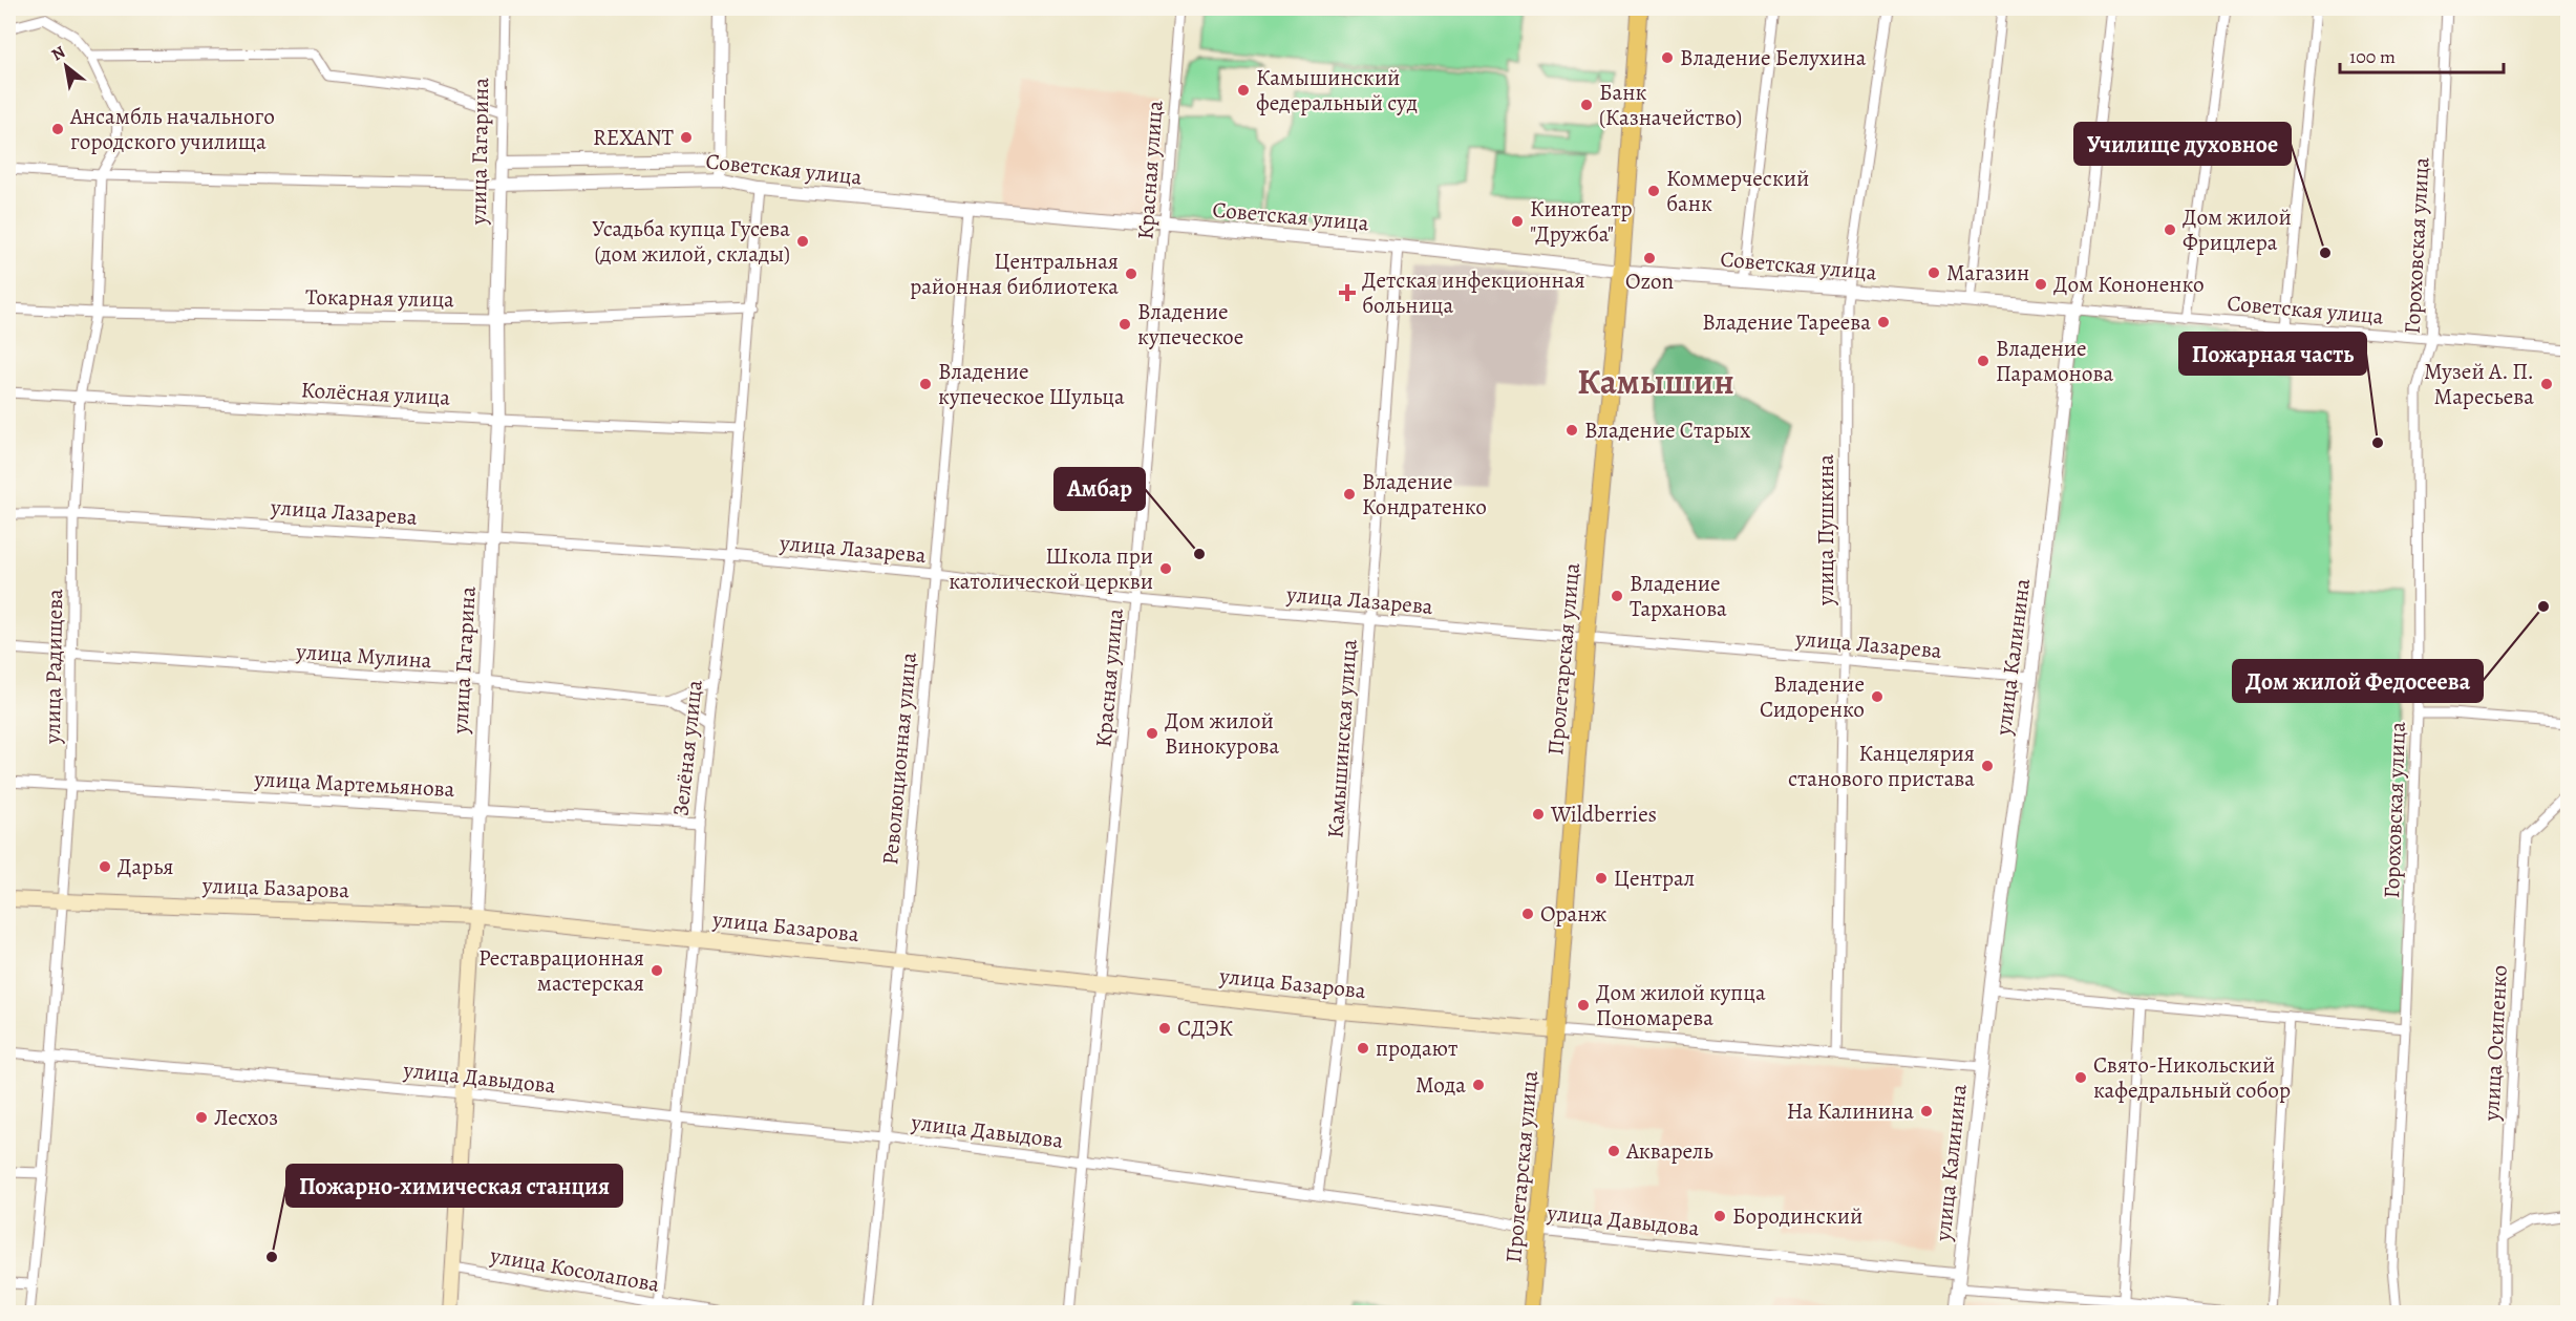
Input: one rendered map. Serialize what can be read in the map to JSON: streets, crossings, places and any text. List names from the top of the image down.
{
  "streets": {
    "main road": ["улица Гагарина", "Пролетарская улица", "улица Базарова"],
    "street": [
      "Советская улица",
      "Красная улица",
      "Гороховская улица",
      "Токарная улица",
      "Колёсная улица",
      "улица Лазарева",
      "улица Пушкина",
      "улица Мулина",
      "улица Калинина",
      "улица Радищева",
      "Камышинская улица",
      "Зелёная улица",
      "Революционная улица",
      "улица Мартемьянова",
      "улица Осипенко",
      "улица Давыдова",
      "улица Косолапова"
    ]
  },
  "crossings": [
    ["улица Гагарина", "Советская улица"],
    ["улица Гагарина", "Токарная улица"],
    ["улица Гагарина", "Колёсная улица"],
    ["улица Гагарина", "улица Лазарева"],
    ["улица Гагарина", "улица Мулина"],
    ["улица Гагарина", "улица Мартемьянова"],
    ["улица Гагарина", "улица Базарова"],
    ["улица Гагарина", "улица Давыдова"],
    ["улица Гагарина", "улица Косолапова"],
    ["Советская улица", "Красная улица"],
    ["Советская улица", "Гороховская улица"],
    ["Советская улица", "улица Пушкина"],
    ["Советская улица", "улица Калинина"],
    ["Советская улица", "Пролетарская улица"],
    ["Советская улица", "улица Радищева"],
    ["Советская улица", "Камышинская улица"],
    ["Советская улица", "Зелёная улица"],
    ["Советская улица", "Революционная улица"],
    ["Красная улица", "улица Лазарева"],
    ["Красная улица", "улица Базарова"],
    ["Красная улица", "улица Давыдова"],
    ["Токарная улица", "улица Радищева"],
    ["Токарная улица", "Зелёная улица"],
    ["Колёсная улица", "улица Радищева"],
    ["Колёсная улица", "Зелёная улица"],
    ["улица Лазарева", "улица Пушкина"],
    ["улица Лазарева", "улица Калинина"],
    ["улица Лазарева", "Пролетарская улица"],
    ["улица Лазарева", "улица Радищева"],
    ["улица Лазарева", "Камышинская улица"],
    ["улица Лазарева", "Зелёная улица"],
    ["улица Лазарева", "Революционная улица"],
    ["улица Мулина", "улица Радищева"],
    ["улица Мулина", "Зелёная улица"],
    ["улица Калинина", "улица Давыдова"],
    ["Пролетарская улица", "улица Базарова"],
    ["Пролетарская улица", "улица Давыдова"],
    ["улица Радищева", "улица Мартемьянова"],
    ["улица Радищева", "улица Базарова"],
    ["улица Радищева", "улица Давыдова"],
    ["Камышинская улица", "улица Базарова"],
    ["Камышинская улица", "улица Давыдова"],
    ["Зелёная улица", "улица Мартемьянова"],
    ["Зелёная улица", "улица Базарова"],
    ["Зелёная улица", "улица Давыдова"],
    ["Зелёная улица", "улица Косолапова"],
    ["Революционная улица", "улица Базарова"],
    ["Революционная улица", "улица Давыдова"]
  ],
  "districts": ["Камышин"],
  "places": {
    "other": [
      "Владение Белухина",
      "Камышинский федеральный суд",
      "Банк (Казначейство)",
      "Ансамбль начального городского училища",
      "REXANT",
      "Коммерческий банк",
      "Кинотеатр \"Дружба\"",
      "Дом жилой Фрицлера",
      "Усадьба купца Гусева (дом жилой, склады)",
      "Училище духовное",
      "Ozon",
      "Магазин",
      "Центральная районная библиотека",
      "Дом Кононенко",
      "Владение Тареева",
      "Владение купеческое",
      "Владение Парамонова",
      "Владение купеческое Шульца",
      "Музей А. П. Маресьева",
      "Владение Старых",
      "Пожарная часть",
      "Владение Кондратенко",
      "Амбар",
      "Школа при католической церкви",
      "Владение Тарханова",
      "Дом жилой Федосеева",
      "Владение Сидоренко",
      "Дом жилой Винокурова",
      "Канцелярия станового пристава",
      "Wildberries",
      "Дарья",
      "Централ",
      "Оранж",
      "Реставрационная мастерская",
      "Дом жилой купца Пономарева",
      "СДЭК",
      "продают",
      "Свято-Никольский кафедральный собор",
      "Мода",
      "На Калинина",
      "Лесхоз",
      "Акварель",
      "Бородинский",
      "Пожарно-химическая станция"
    ],
    "health": ["Детская инфекционная больница"]
  },
  "scale_bar": "100 m",
  "north": "top left"
}
